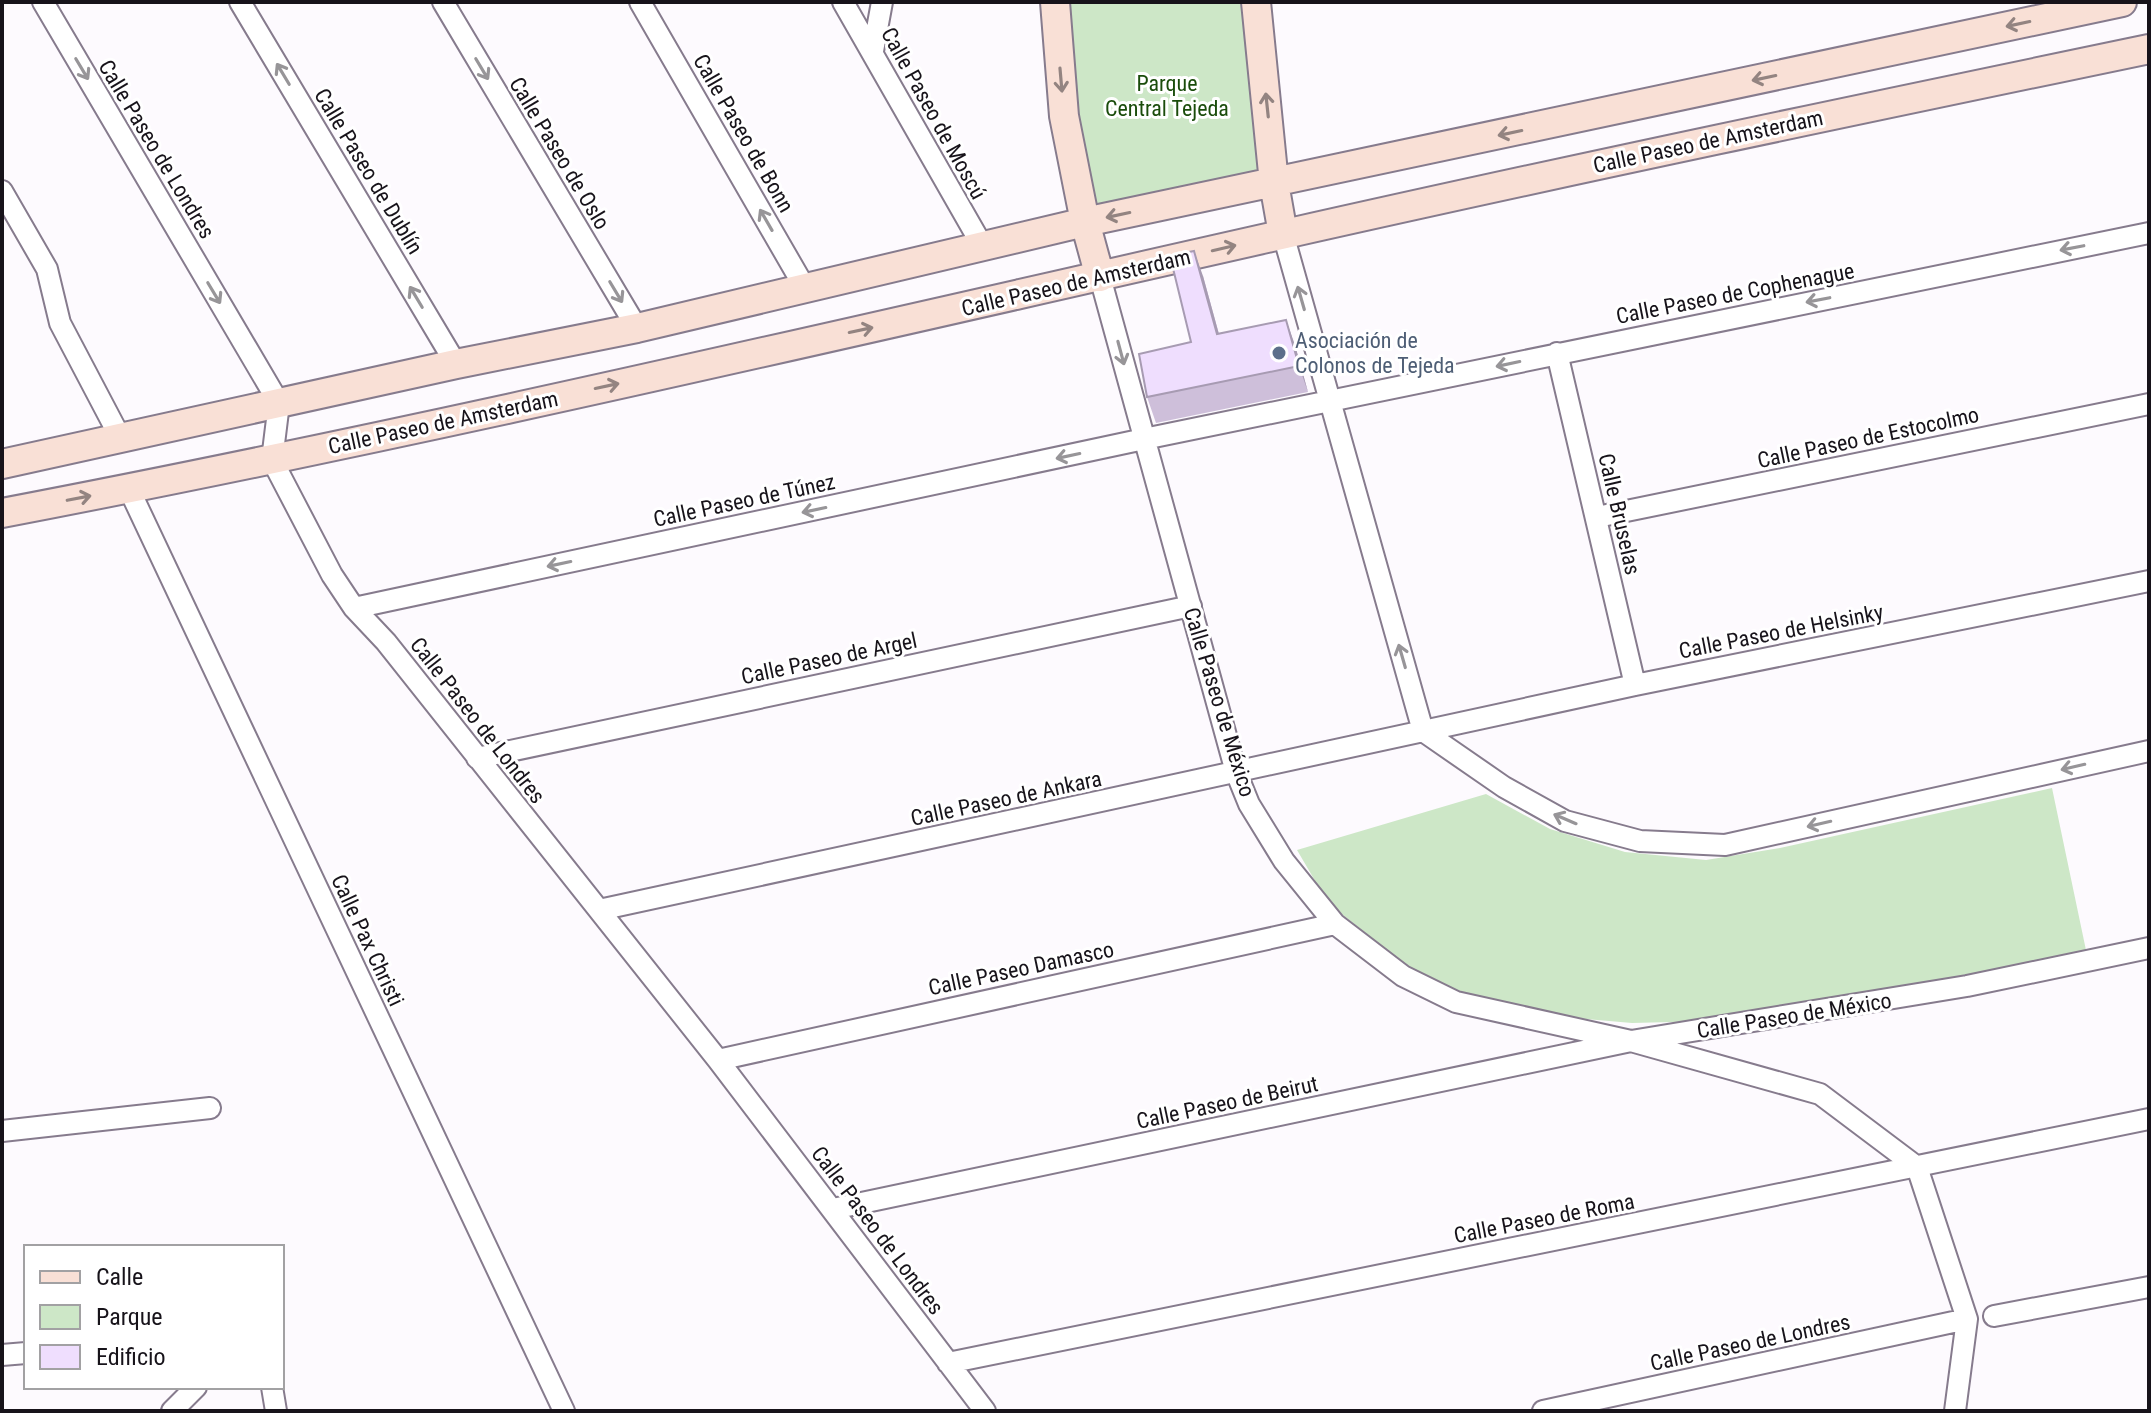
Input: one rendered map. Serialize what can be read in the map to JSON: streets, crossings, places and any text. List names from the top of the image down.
{
  "streets": {
    "main road": ["Calle Paseo de Amsterdam", "Calle Paseo de México"],
    "street": [
      "Calle Paseo de Moscú",
      "Calle Paseo de Bonn",
      "Calle Paseo de Londres",
      "Calle Paseo de Oslo",
      "Calle Paseo de Dublín",
      "Calle Paseo de Cophenague",
      "Calle Paseo de Estocolmo",
      "Calle Paseo de Túnez",
      "Calle Bruselas",
      "Calle Paseo de Helsinky",
      "Calle Paseo de Argel",
      "Calle Paseo de Ankara",
      "Calle Pax Christi",
      "Calle Paseo Damasco",
      "Calle Paseo de Beirut",
      "Calle Paseo de Roma"
    ]
  },
  "crossings": [
    ["Calle Paseo de Amsterdam", "Calle Paseo de Londres"],
    ["Calle Paseo de Amsterdam", "Calle Paseo de México"],
    ["Calle Paseo de Amsterdam", "Calle Pax Christi"],
    ["Calle Paseo de Londres", "Calle Paseo de Túnez"],
    ["Calle Paseo de Londres", "Calle Paseo de Argel"],
    ["Calle Paseo de Londres", "Calle Paseo de Ankara"],
    ["Calle Paseo de Londres", "Calle Paseo Damasco"],
    ["Calle Paseo de Londres", "Calle Paseo de Beirut"],
    ["Calle Paseo de Londres", "Calle Paseo de Roma"],
    ["Calle Paseo de Cophenague", "Calle Paseo de Túnez"],
    ["Calle Paseo de Cophenague", "Calle Bruselas"],
    ["Calle Paseo de Estocolmo", "Calle Bruselas"],
    ["Calle Paseo de Túnez", "Calle Paseo de México"],
    ["Calle Bruselas", "Calle Paseo de Helsinky"],
    ["Calle Paseo de Helsinky", "Calle Paseo de Ankara"],
    ["Calle Paseo de Argel", "Calle Paseo de México"],
    ["Calle Paseo de México", "Calle Paseo de Ankara"],
    ["Calle Paseo de México", "Calle Paseo Damasco"],
    ["Calle Paseo de México", "Calle Paseo de Beirut"]
  ],
  "one_way": [
    "Calle Paseo de Bonn",
    "Calle Paseo de Oslo",
    "Calle Paseo de Dublín",
    "Calle Paseo de Cophenague",
    "Calle Paseo de Túnez"
  ],
  "parks": ["Parque Central Tejeda"],
  "places": ["Asociación de Colonos de Tejeda"],
  "legend": ["Calle", "Parque", "Edificio"]
}
